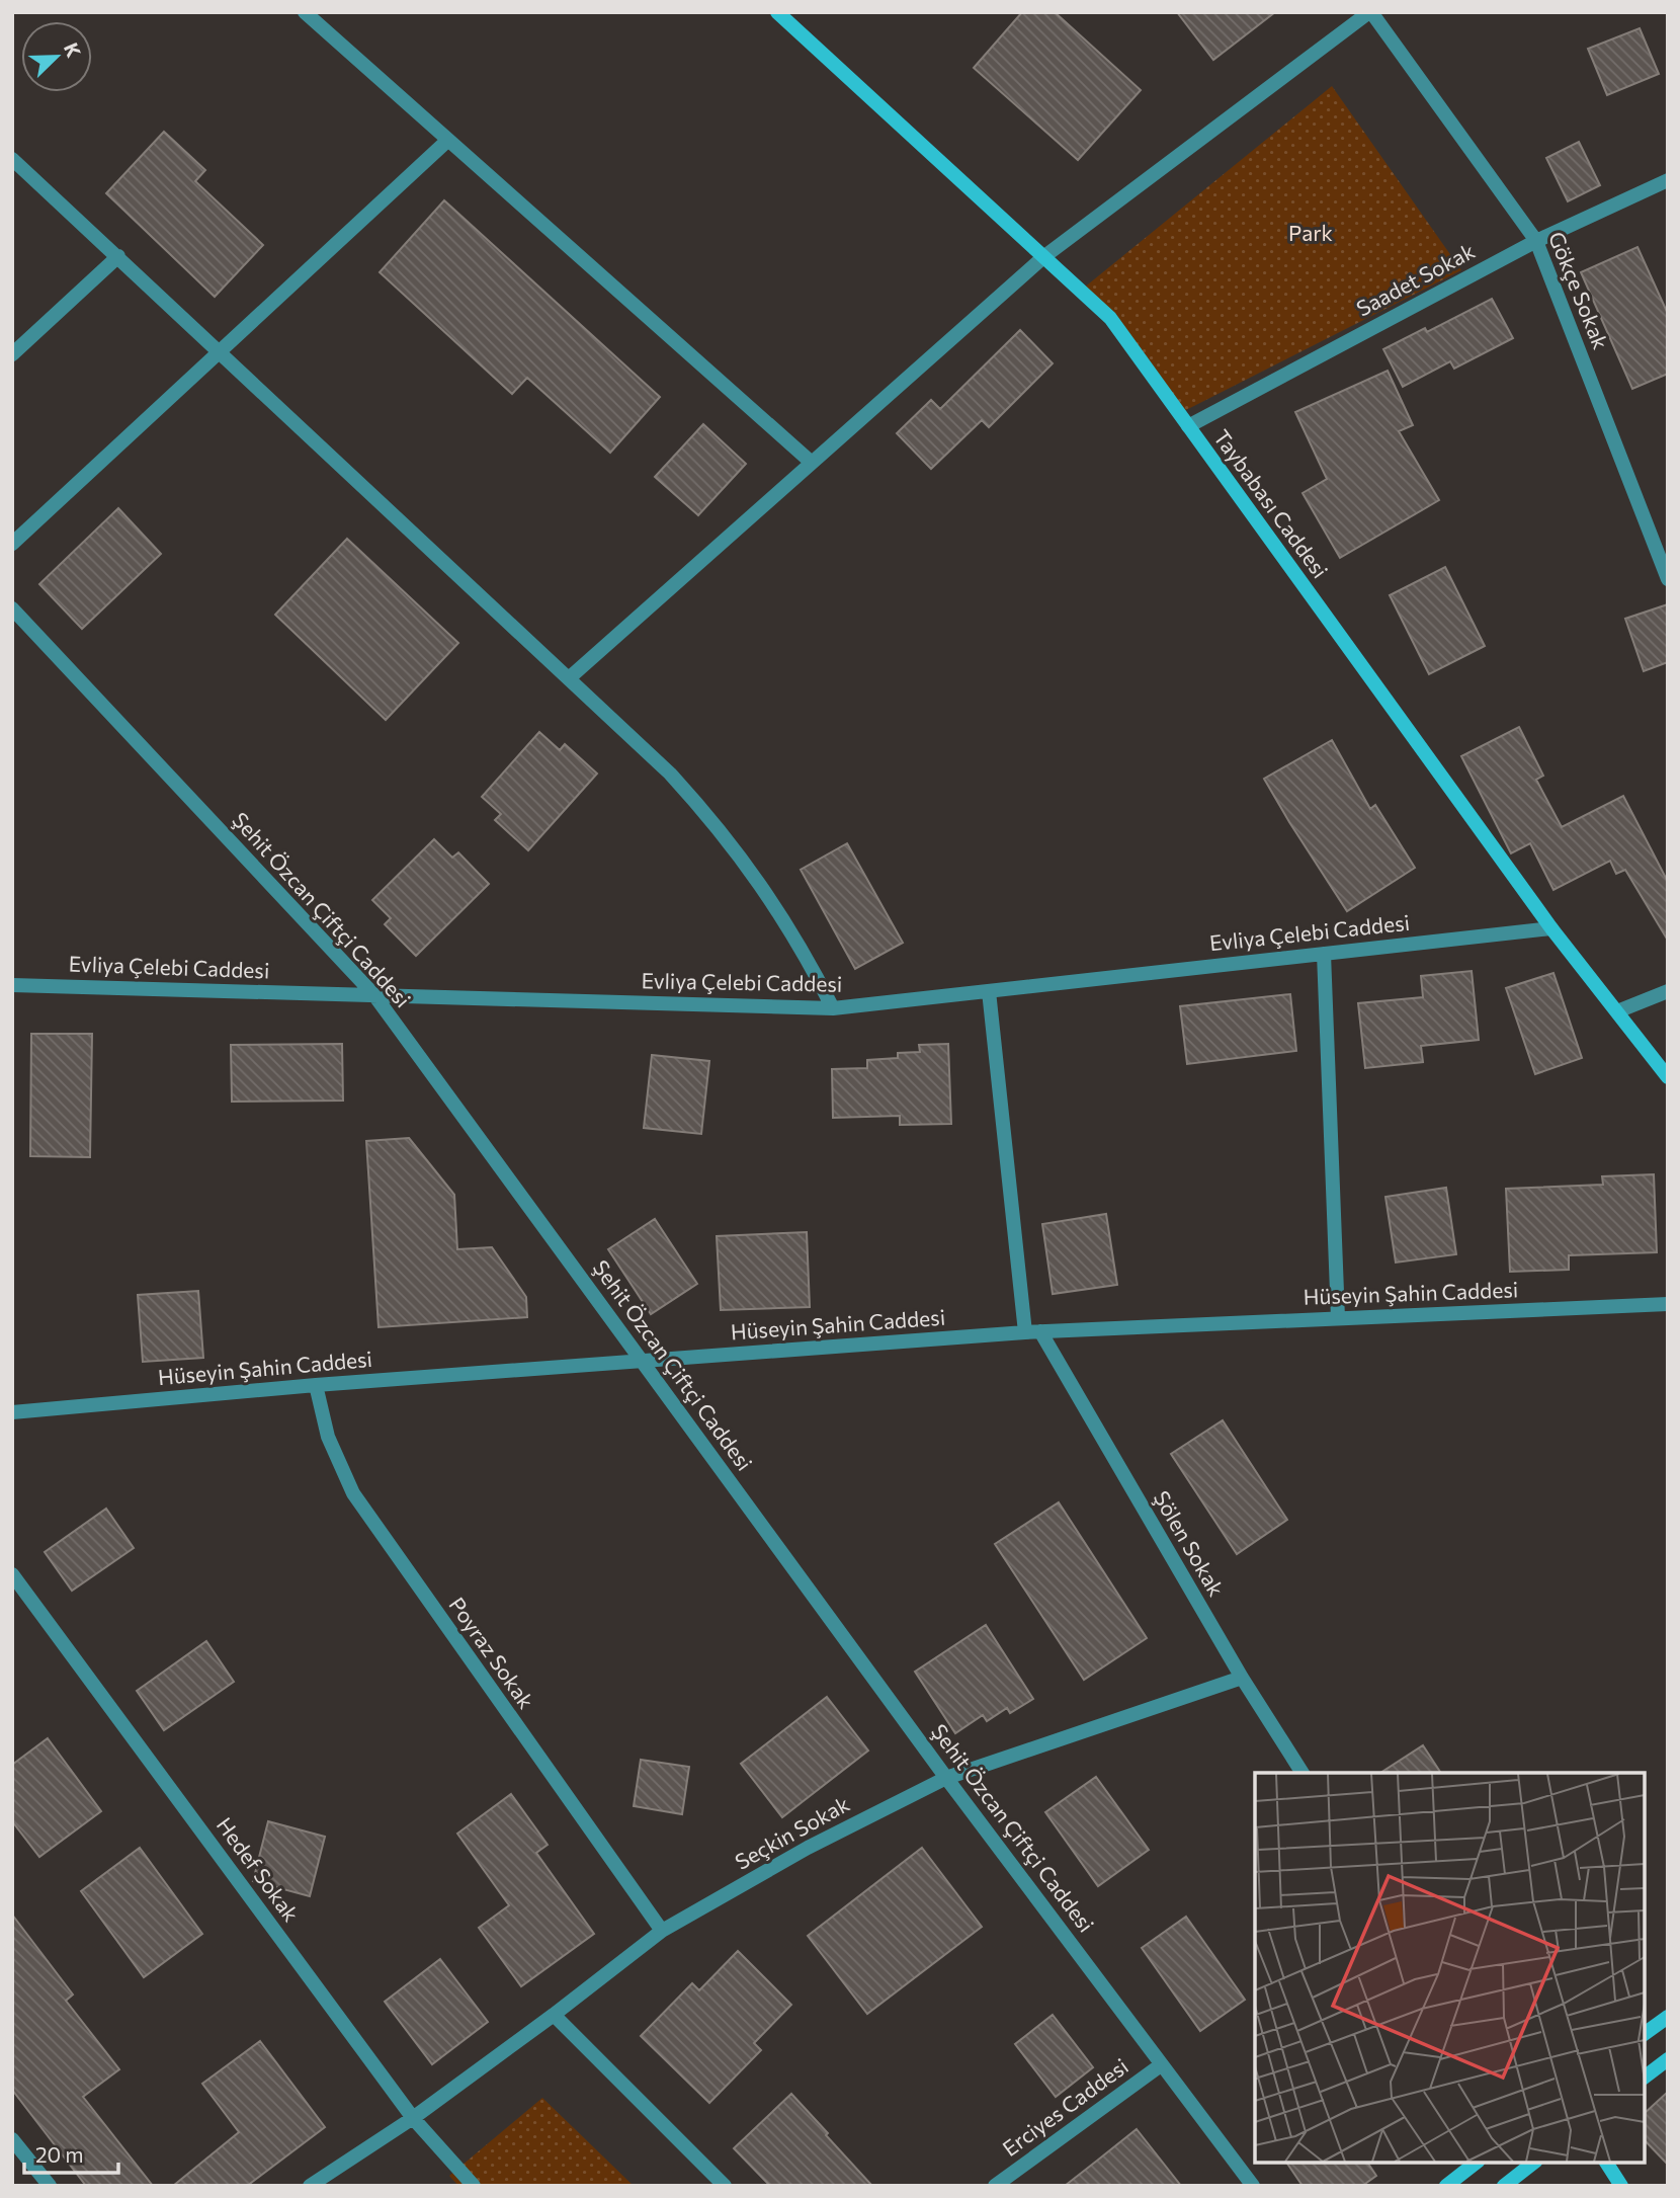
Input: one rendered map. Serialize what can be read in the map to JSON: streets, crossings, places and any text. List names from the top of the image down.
{
  "streets": {
    "street": [
      "Saadet Sokak",
      "Gökçe Sokak",
      "Taybabası Caddesi",
      "Şehit Özcan Çiftçi Caddesi",
      "Evliya Çelebi Caddesi",
      "Hüseyin Şahin Caddesi",
      "Şölen Sokak",
      "Poyraz Sokak",
      "Seçkin Sokak",
      "Hedef Sokak",
      "Erciyes Caddesi"
    ]
  },
  "crossings": [
    ["Saadet Sokak", "Gökçe Sokak"],
    ["Saadet Sokak", "Taybabası Caddesi"],
    ["Taybabası Caddesi", "Evliya Çelebi Caddesi"],
    ["Şehit Özcan Çiftçi Caddesi", "Evliya Çelebi Caddesi"],
    ["Şehit Özcan Çiftçi Caddesi", "Hüseyin Şahin Caddesi"],
    ["Şehit Özcan Çiftçi Caddesi", "Seçkin Sokak"],
    ["Şehit Özcan Çiftçi Caddesi", "Erciyes Caddesi"],
    ["Hüseyin Şahin Caddesi", "Şölen Sokak"],
    ["Hüseyin Şahin Caddesi", "Poyraz Sokak"],
    ["Şölen Sokak", "Seçkin Sokak"],
    ["Poyraz Sokak", "Seçkin Sokak"],
    ["Seçkin Sokak", "Hedef Sokak"]
  ],
  "parks": ["Park"],
  "scale_bar": "20 m",
  "north": "top right"
}
